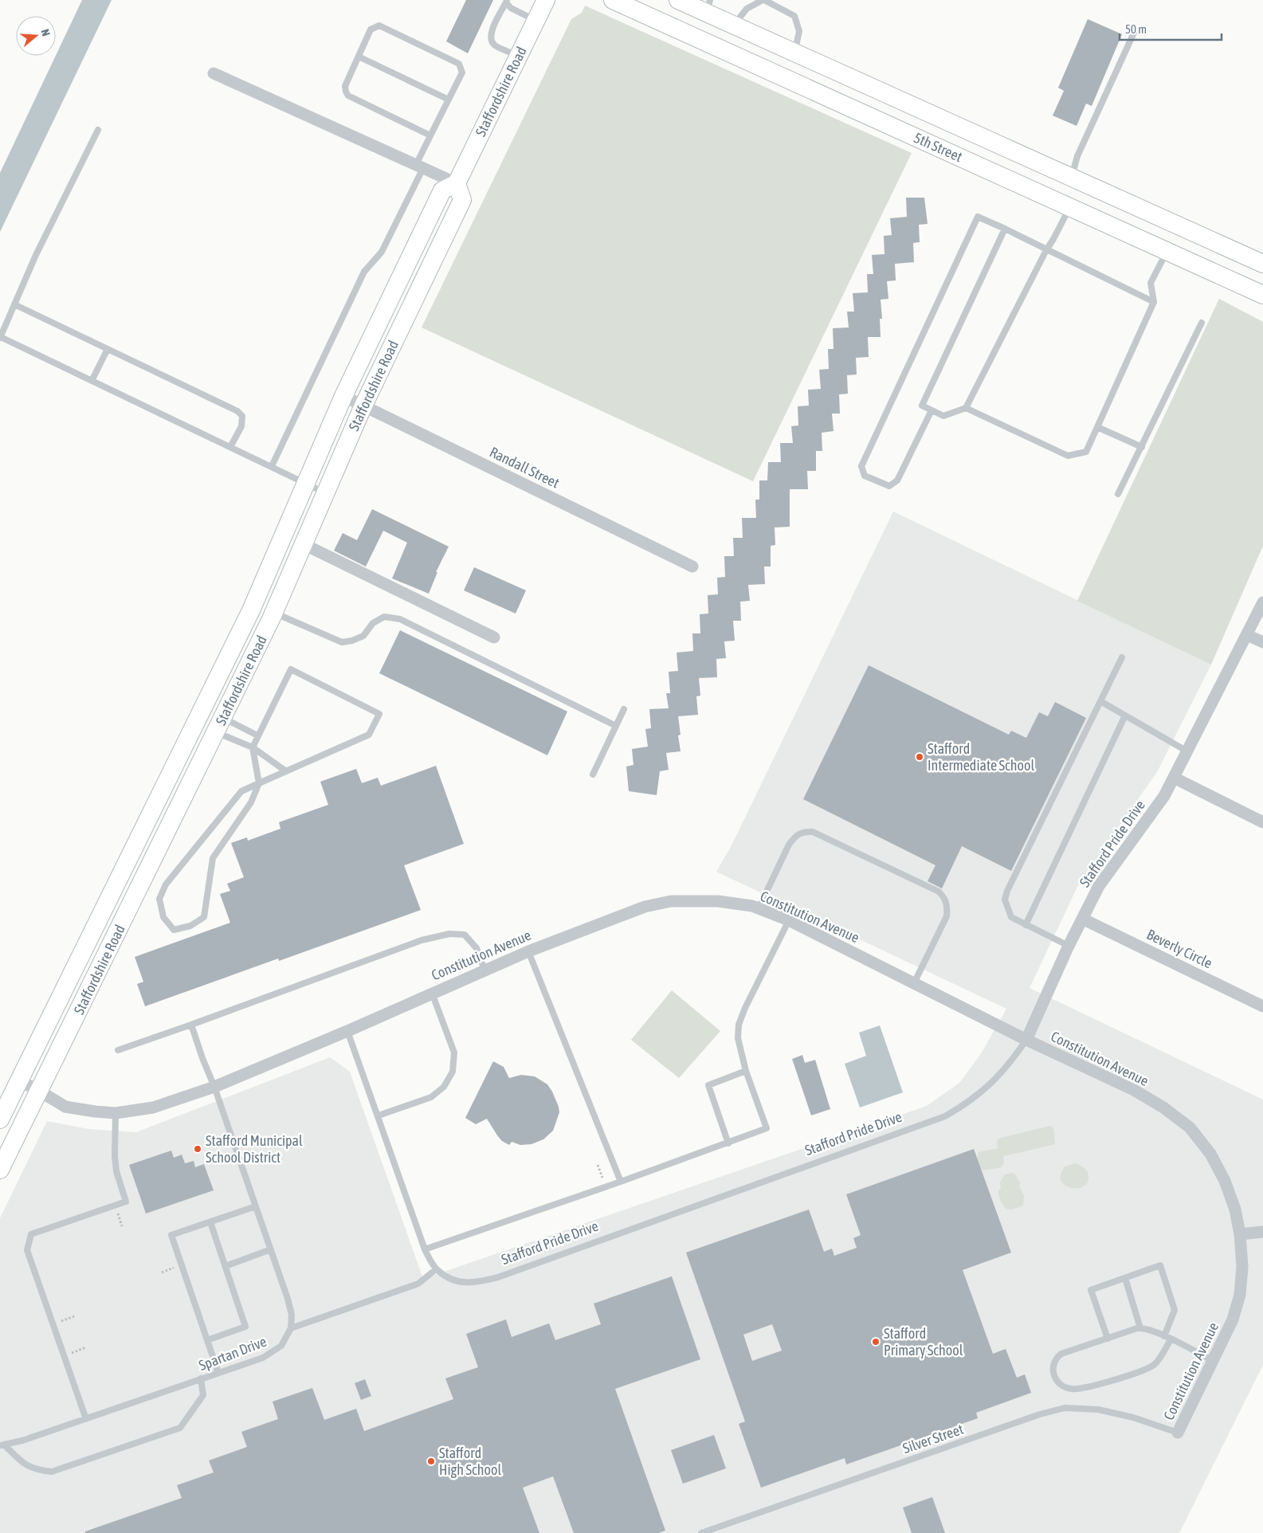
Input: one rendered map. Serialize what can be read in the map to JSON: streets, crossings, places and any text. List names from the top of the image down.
{
  "streets": {
    "main road": ["Staffordshire Road", "5th Street"],
    "street": [
      "Randall Street",
      "Stafford Pride Drive",
      "Constitution Avenue",
      "Beverly Circle"
    ],
    "lane": ["Spartan Drive", "Silver Street"]
  },
  "crossings": [
    ["Staffordshire Road", "Randall Street"],
    ["Staffordshire Road", "Constitution Avenue"],
    ["Stafford Pride Drive", "Constitution Avenue"],
    ["Stafford Pride Drive", "Beverly Circle"],
    ["Constitution Avenue", "Spartan Drive"],
    ["Constitution Avenue", "Silver Street"]
  ],
  "places": [
    "Stafford Intermediate School",
    "Stafford Municipal School District",
    "Stafford Primary School",
    "Stafford High School"
  ],
  "scale_bar": "50 m",
  "north": "right"
}
